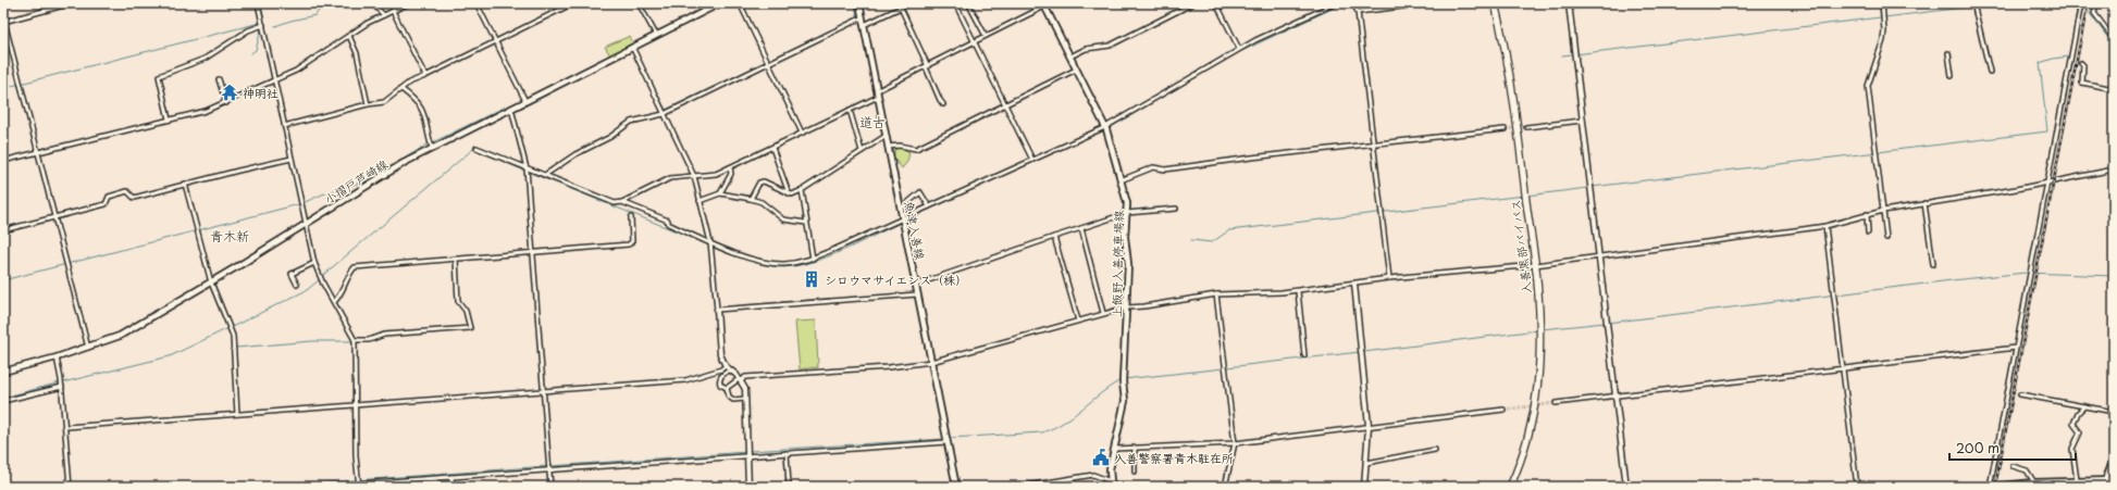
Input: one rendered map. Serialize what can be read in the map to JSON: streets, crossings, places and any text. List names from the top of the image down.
{
  "streets": {
    "highway": ["入善黒部バイパス"],
    "main road": ["小摺戸芦崎線", "魚津入善線", "上飯野入善停車場線"]
  },
  "districts": ["道古", "青木新"],
  "places": {
    "temple": ["神明社"],
    "building": ["シロウマサイエンス（株）"],
    "public building": ["入善警察署青木駐在所"]
  },
  "scale_bar": "200 m"
}
